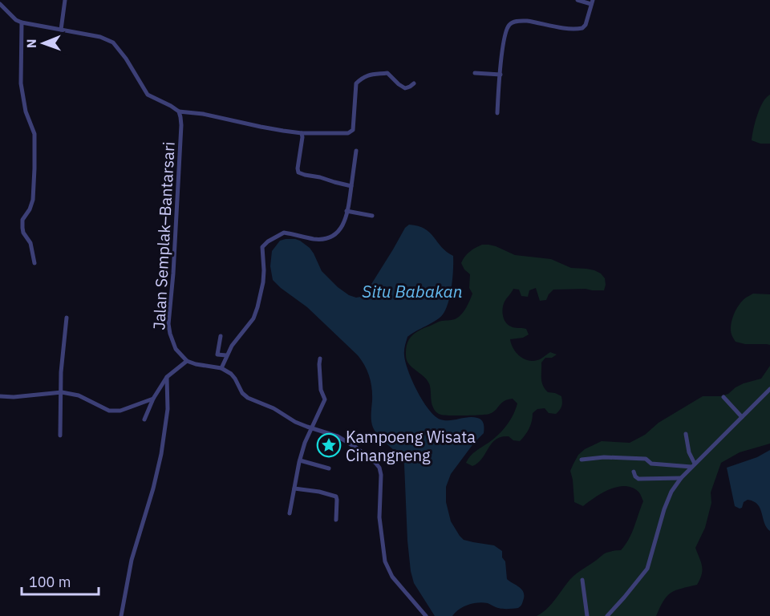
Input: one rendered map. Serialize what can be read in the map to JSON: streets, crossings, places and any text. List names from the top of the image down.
{
  "streets": {
    "street": ["Jalan Semplak–Bantarsari"]
  },
  "water": ["Situ Babakan"],
  "places": {
    "place": ["Kampoeng Wisata Cinangneng"]
  },
  "scale_bar": "100 m",
  "north": "left"
}
